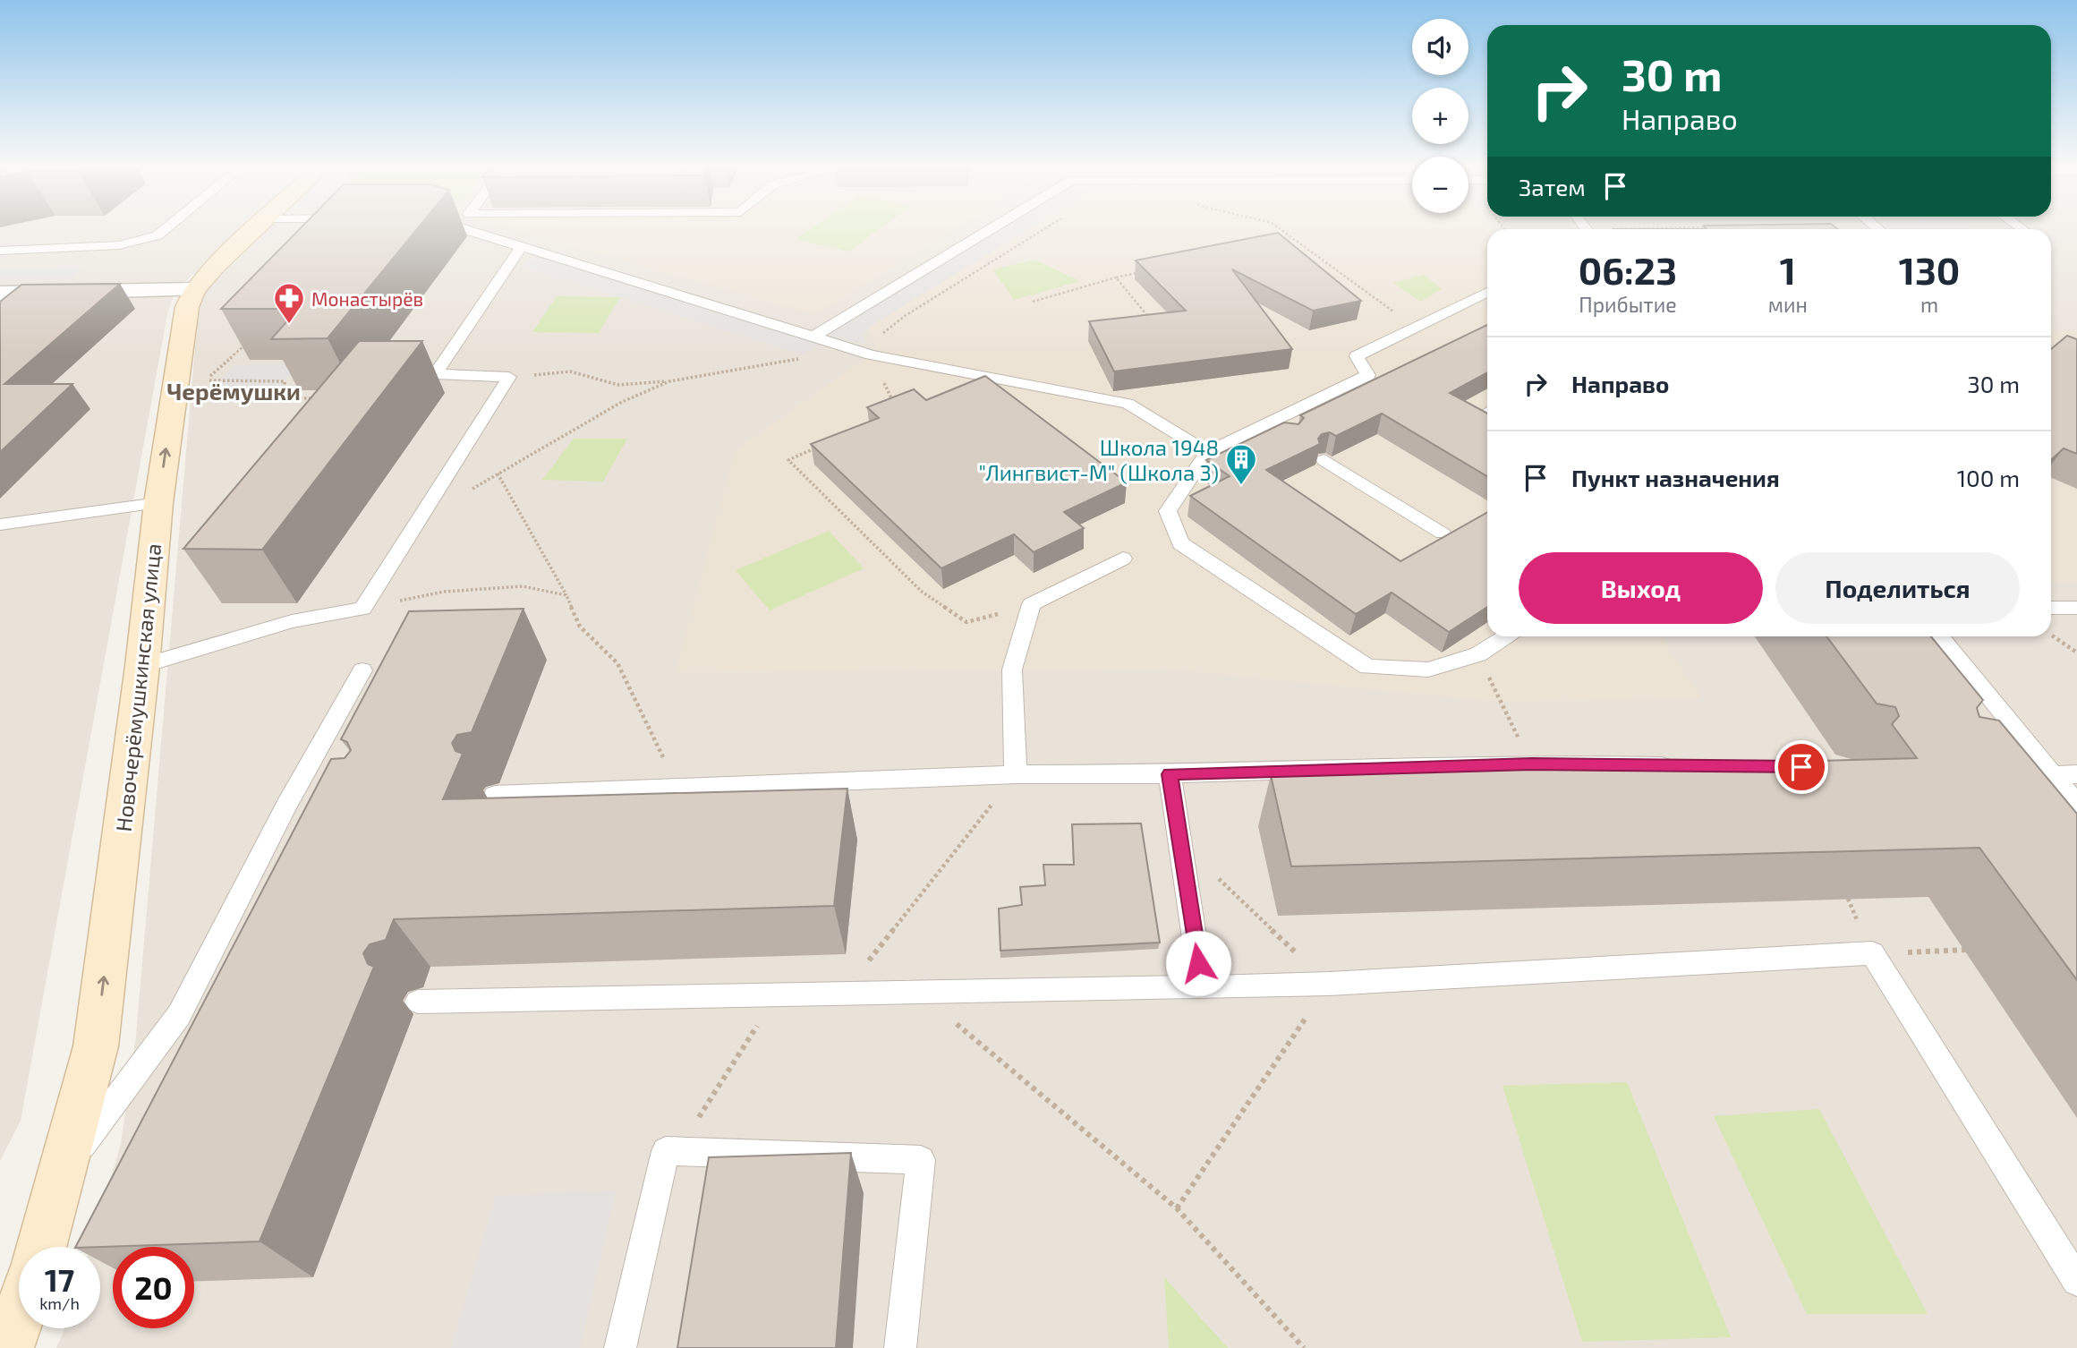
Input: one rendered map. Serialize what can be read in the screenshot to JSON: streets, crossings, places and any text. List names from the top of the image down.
{
  "streets": {
    "street": ["Новочерёмушкинская улица"]
  },
  "one_way": ["Новочерёмушкинская улица"],
  "districts": ["Черёмушки"],
  "places": {
    "pharmacy": ["Монастырёв"],
    "building": ["Школа 1948 \"Лингвист-М\" (Школа 3)"]
  },
  "page": {
    "map_buttons": ["+", "−"],
    "turn": ["30 m", "Направо"],
    "then": "Затем",
    "eta": [
      "06:23",
      "Прибытие",
      "1",
      "мин",
      "130",
      "m"
    ],
    "list": [
      {
        "name": "Направо",
        "value": "30 m"
      },
      {
        "name": "Пункт назначения",
        "value": "100 m"
      }
    ],
    "buttons": ["Выход", "Поделиться"],
    "speed": "17 km/h",
    "limit": "20"
  }
}
